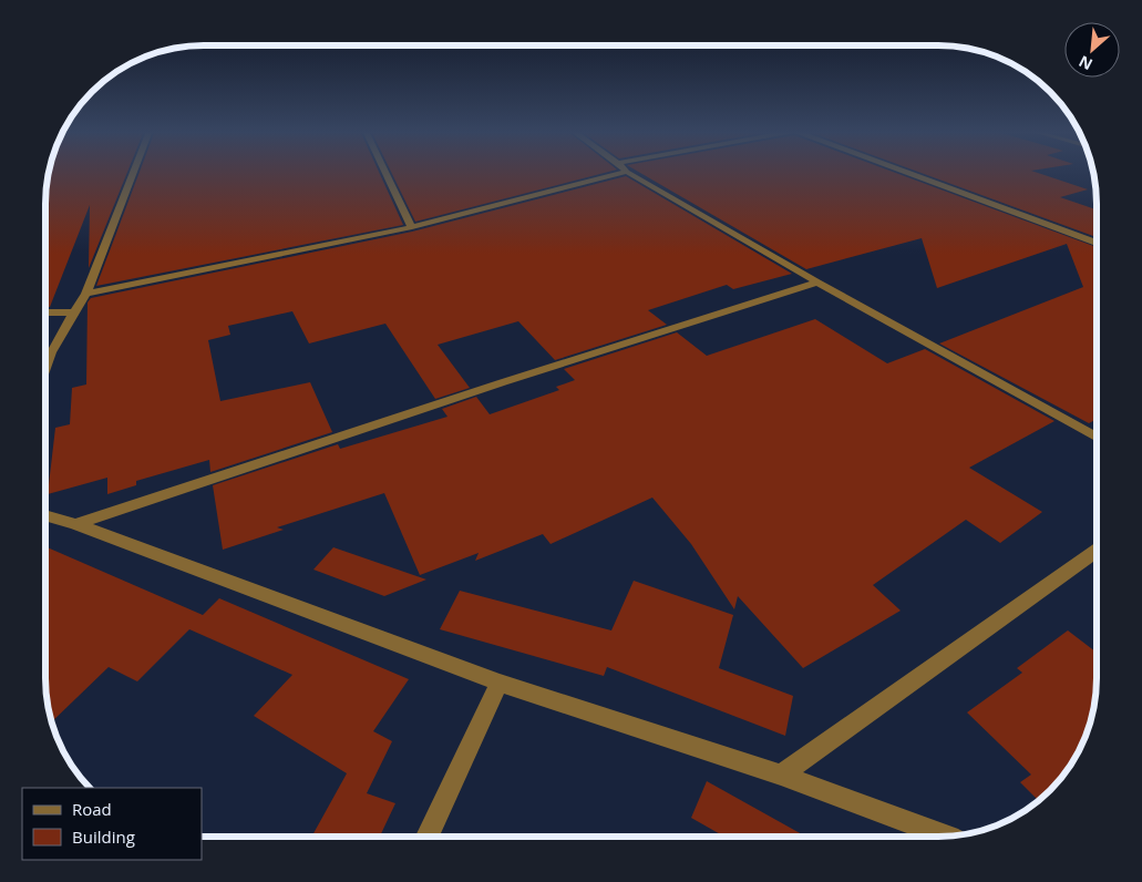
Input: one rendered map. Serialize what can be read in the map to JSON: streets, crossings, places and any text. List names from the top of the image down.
{
  "legend": ["Road", "Building"],
  "north": "bottom left"
}
